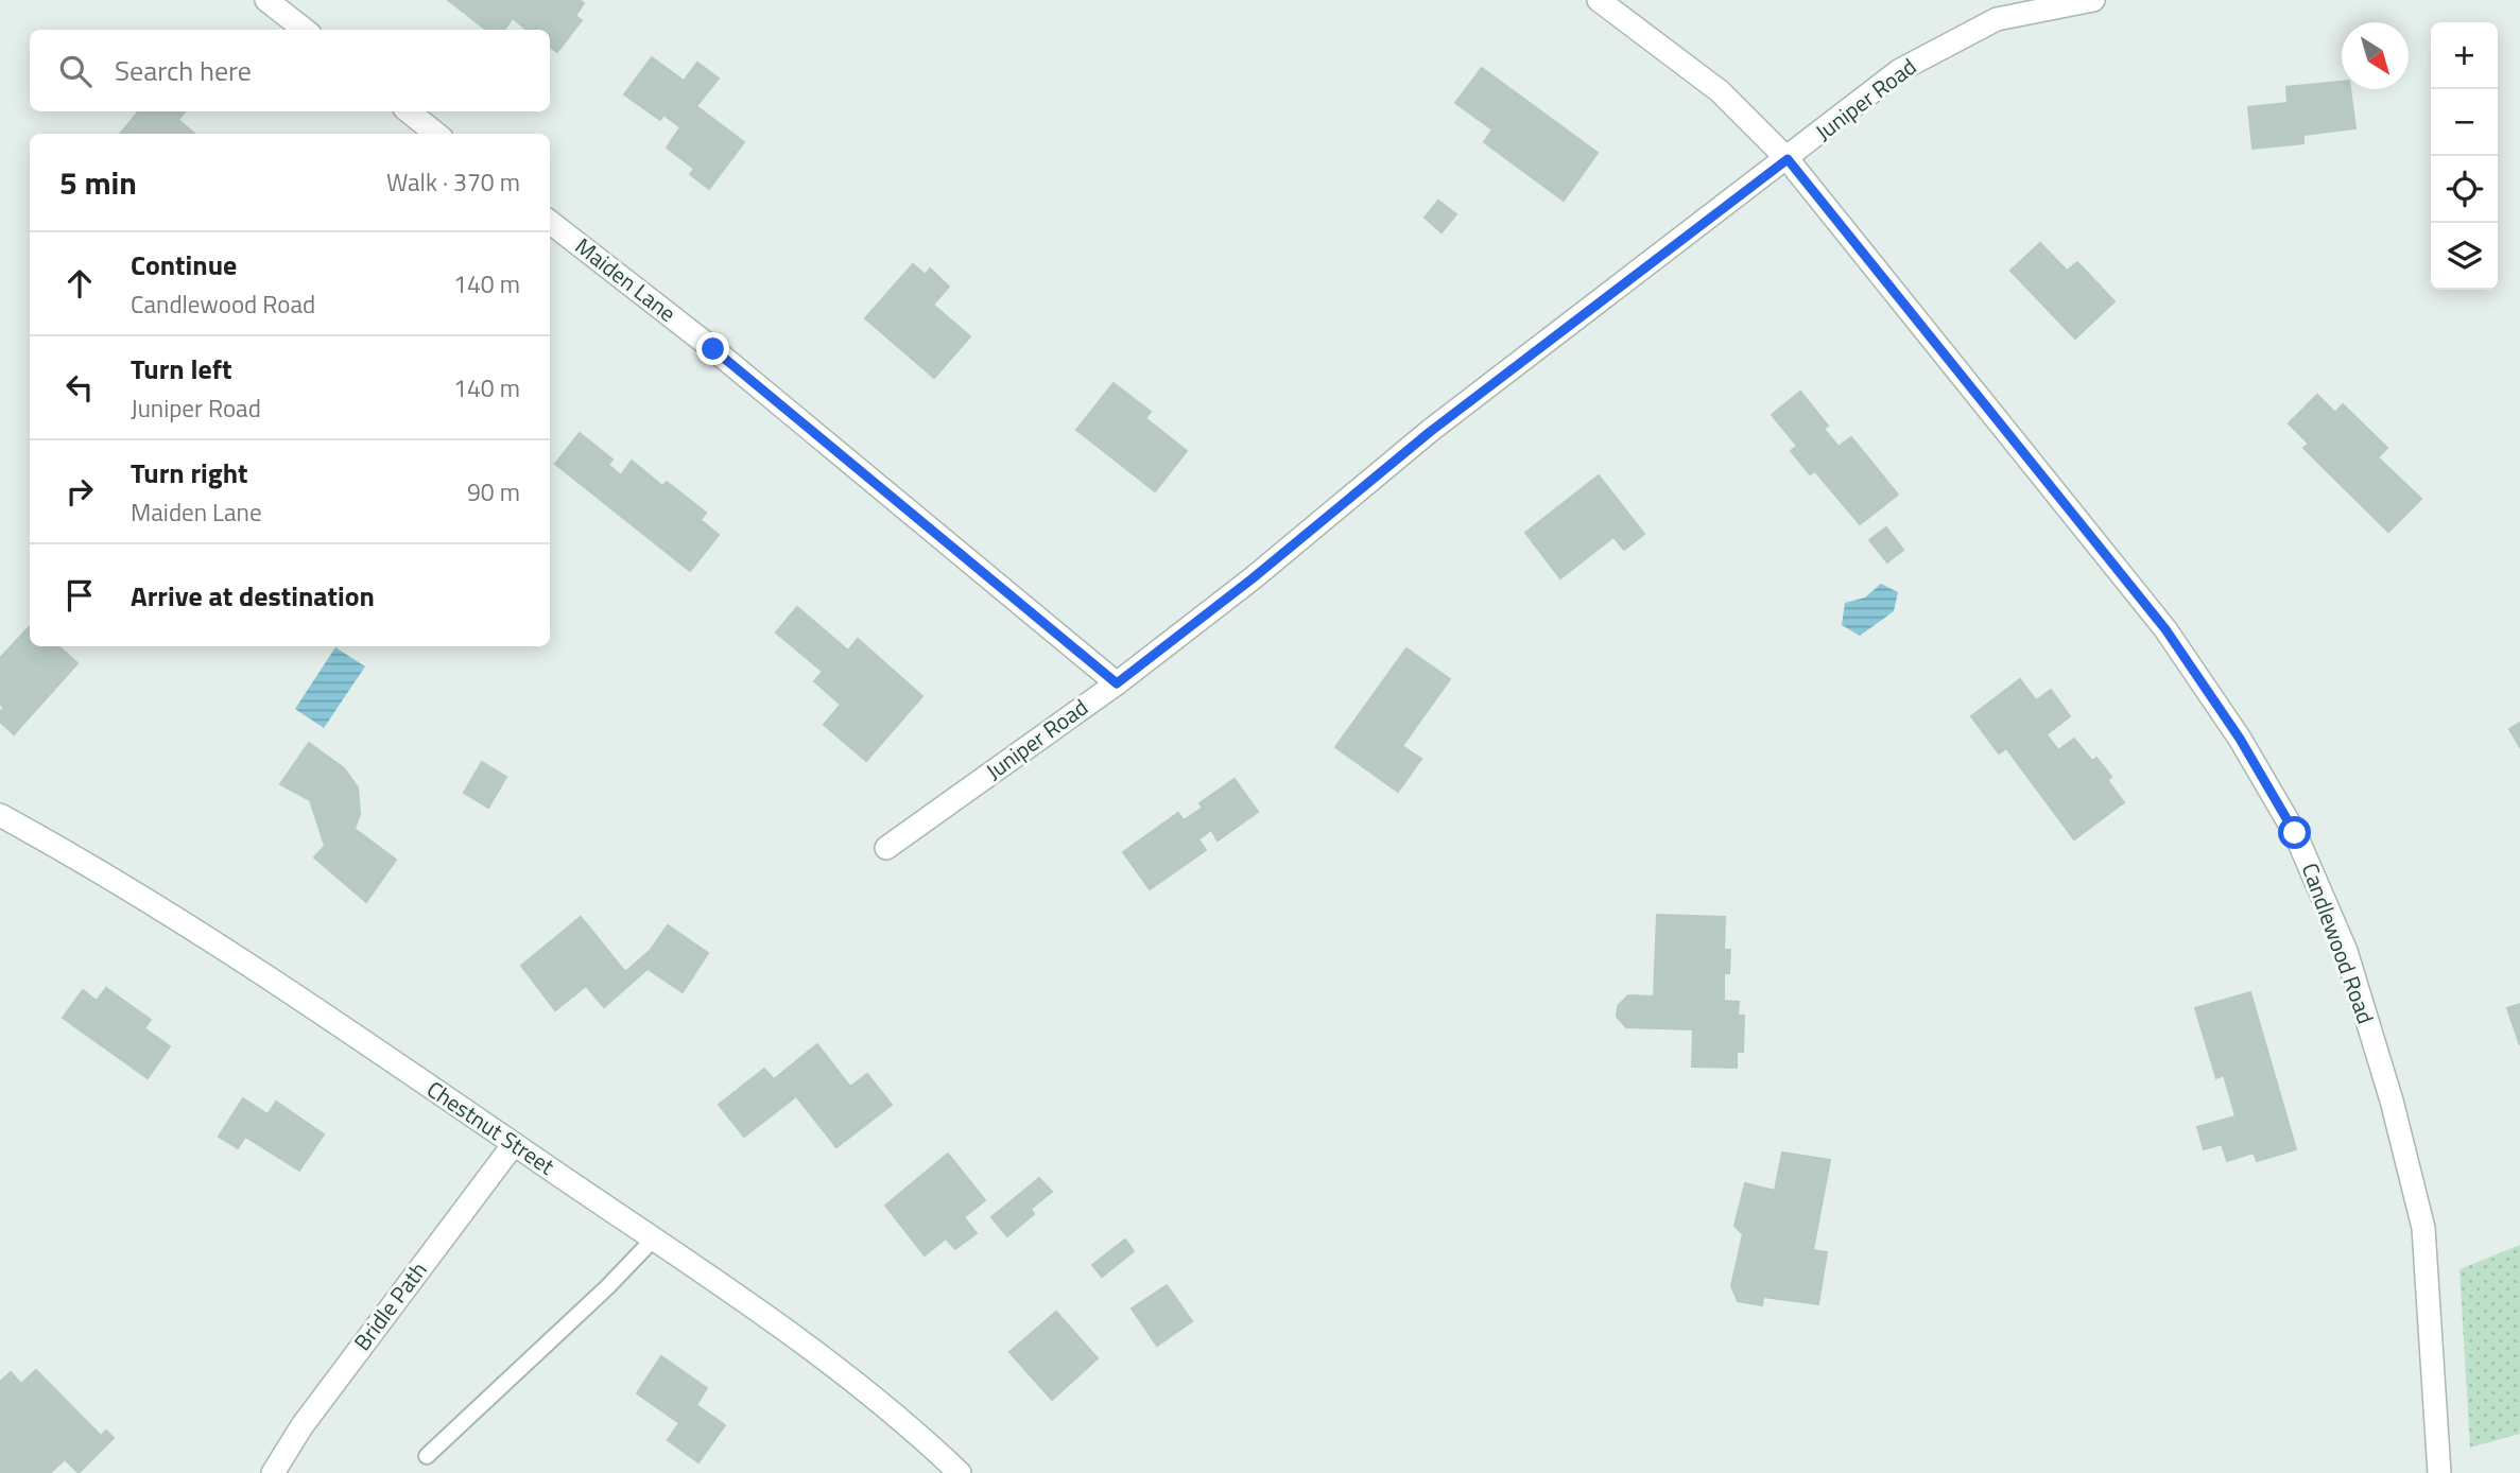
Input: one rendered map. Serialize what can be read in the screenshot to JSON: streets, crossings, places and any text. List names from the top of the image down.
{
  "streets": {
    "street": [
      "Juniper Road",
      "Maiden Lane",
      "Candlewood Road",
      "Chestnut Street",
      "Bridle Path"
    ]
  },
  "crossings": [
    ["Juniper Road", "Maiden Lane"],
    ["Juniper Road", "Candlewood Road"],
    ["Chestnut Street", "Bridle Path"]
  ],
  "north": "bottom right",
  "page": {
    "map_buttons": ["+", "−"],
    "search": "Search here",
    "heading": ["5 min", "Walk · 370 m"],
    "list": [
      ["Continue", "Candlewood Road", "140 m"],
      ["Turn left", "Juniper Road", "140 m"],
      ["Turn right", "Maiden Lane", "90 m"],
      "Arrive at destination"
    ]
  }
}
